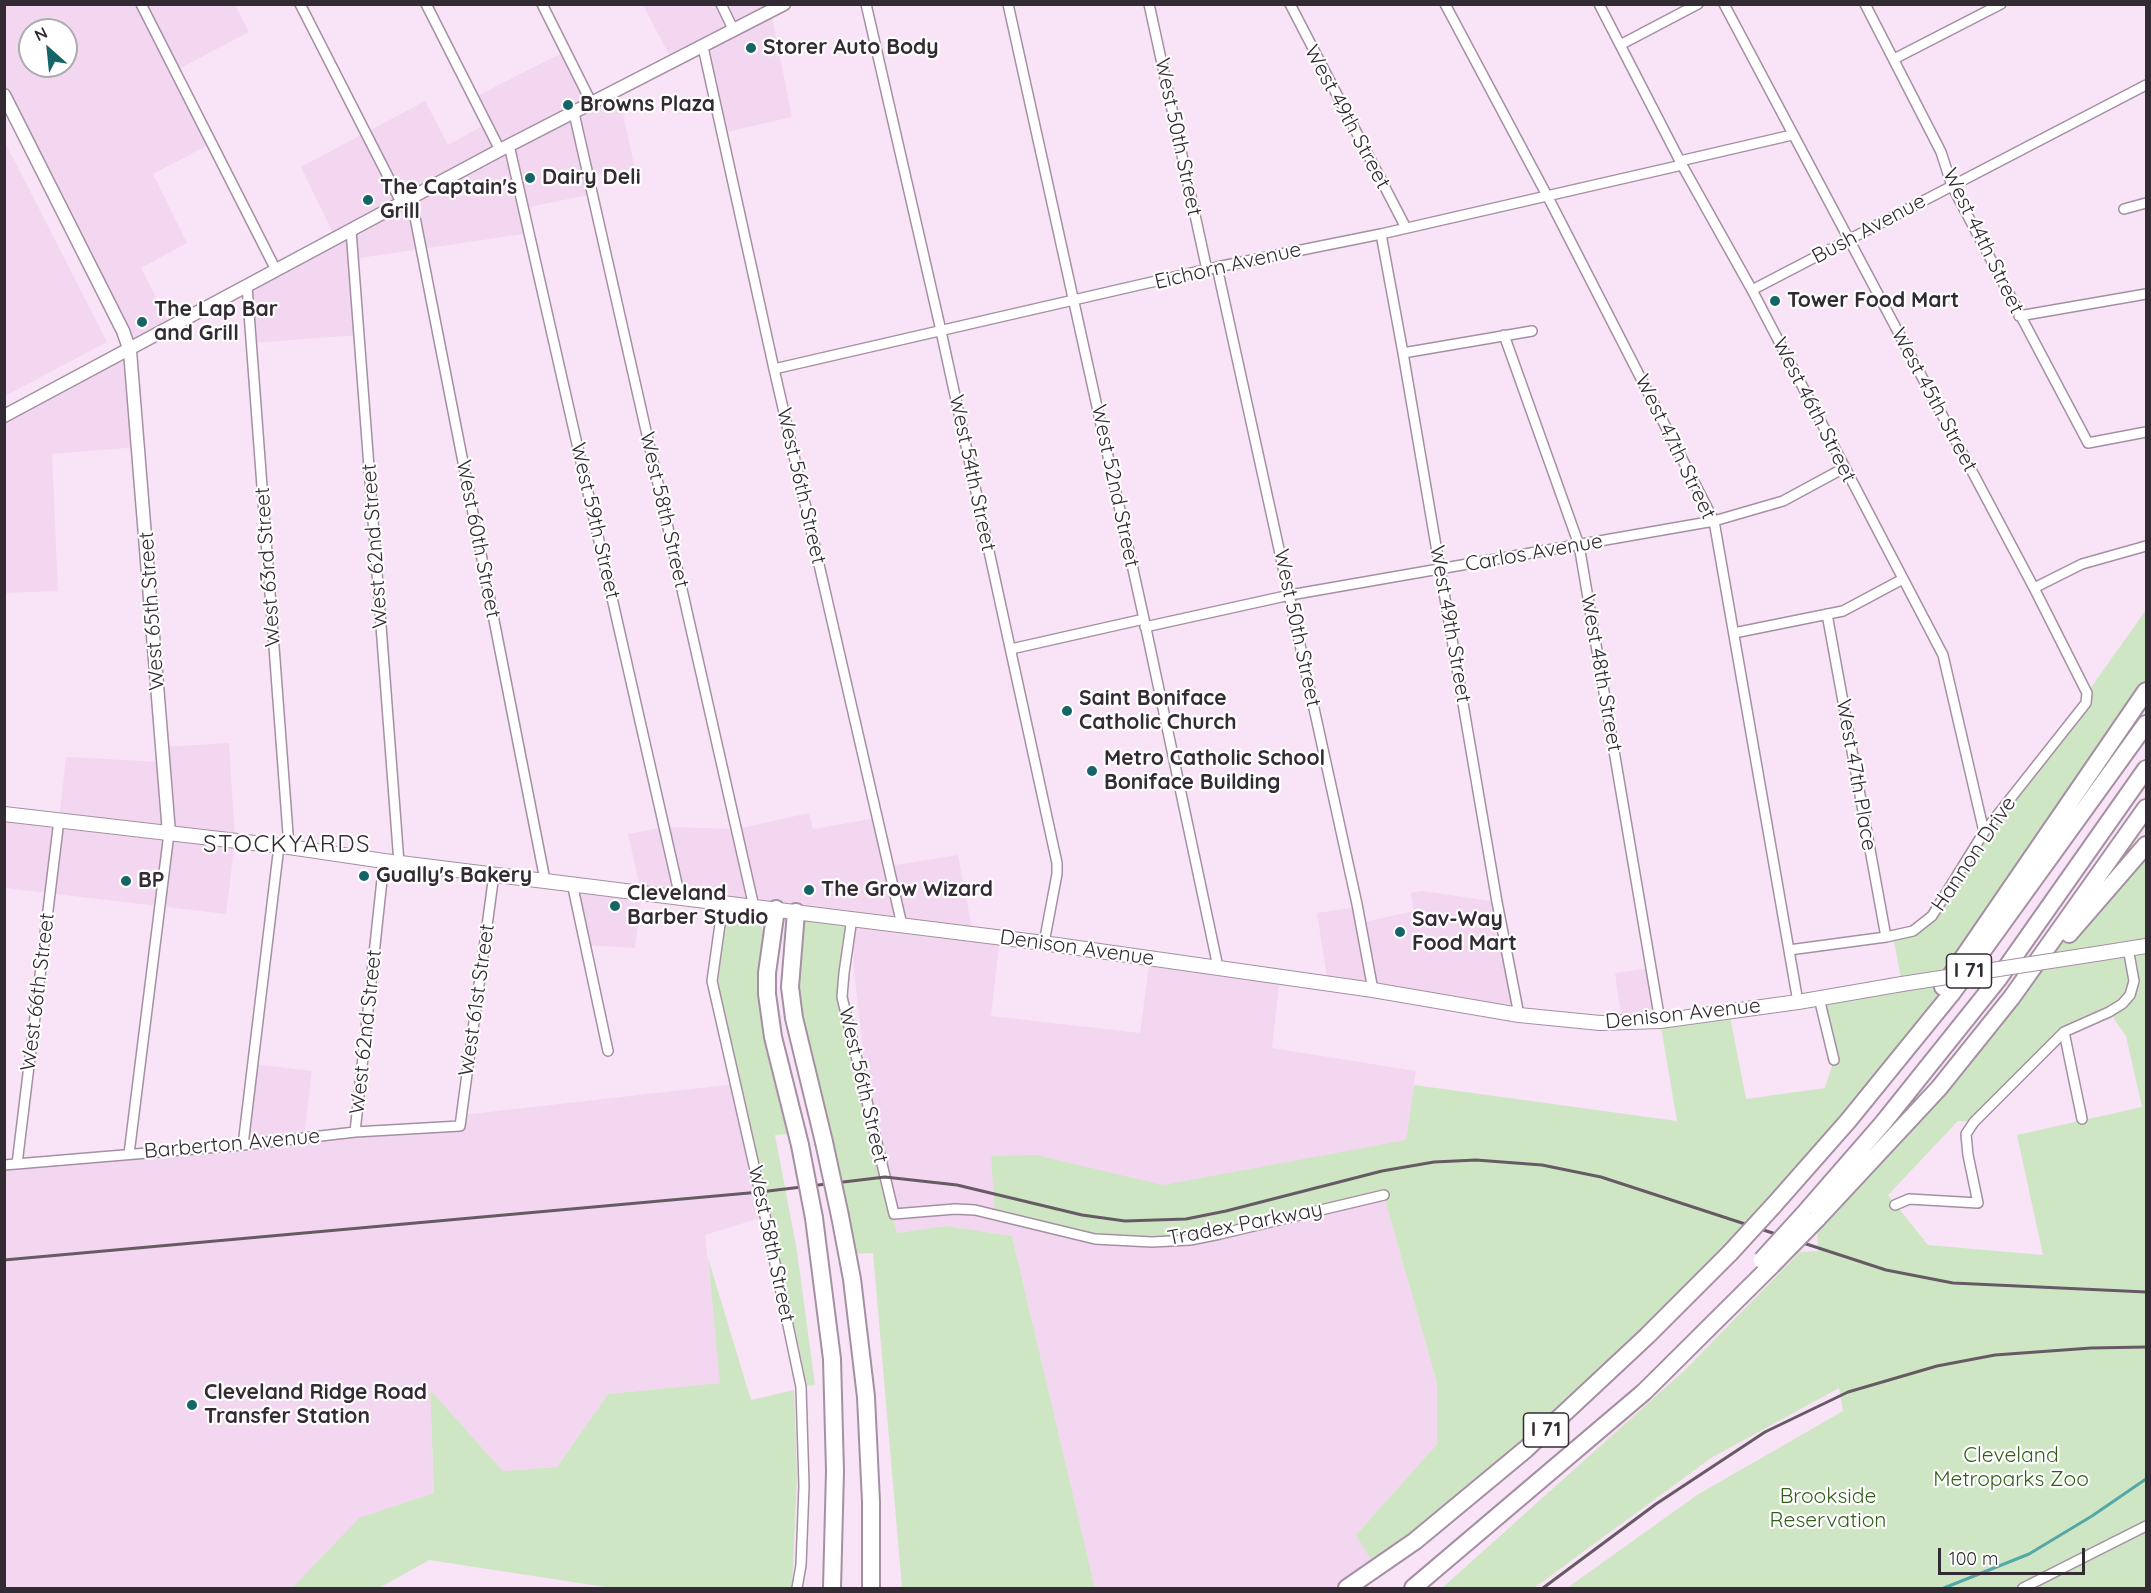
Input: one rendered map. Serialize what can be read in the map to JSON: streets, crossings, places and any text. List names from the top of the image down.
{
  "streets": {
    "highway": ["I 71"],
    "main road": ["Denison Avenue"],
    "street": [
      "West 49th Street",
      "West 50th Street",
      "Bush Avenue",
      "West 44th Street",
      "Eichorn Avenue",
      "West 45th Street",
      "West 46th Street",
      "West 47th Street",
      "West 54th Street",
      "West 56th Street",
      "West 52nd Street",
      "West 58th Street",
      "West 59th Street",
      "West 60th Street",
      "West 62nd Street",
      "Carlos Avenue",
      "West 63rd Street",
      "West 65th Street",
      "West 48th Street",
      "West 47th Place",
      "Hannon Drive",
      "West 66th Street",
      "West 61st Street",
      "Barberton Avenue",
      "Tradex Parkway"
    ]
  },
  "crossings": [
    ["West 49th Street", "Eichorn Avenue"],
    ["West 49th Street", "Carlos Avenue"],
    ["West 49th Street", "Denison Avenue"],
    ["West 50th Street", "Eichorn Avenue"],
    ["West 50th Street", "Carlos Avenue"],
    ["West 50th Street", "Denison Avenue"],
    ["Bush Avenue", "West 44th Street"],
    ["Bush Avenue", "West 45th Street"],
    ["Bush Avenue", "West 46th Street"],
    ["Eichorn Avenue", "West 45th Street"],
    ["Eichorn Avenue", "West 46th Street"],
    ["Eichorn Avenue", "West 47th Street"],
    ["Eichorn Avenue", "West 54th Street"],
    ["Eichorn Avenue", "West 56th Street"],
    ["Eichorn Avenue", "West 52nd Street"],
    ["West 45th Street", "Hannon Drive"],
    ["West 46th Street", "Carlos Avenue"],
    ["West 46th Street", "Hannon Drive"],
    ["West 47th Street", "Carlos Avenue"],
    ["West 47th Street", "Hannon Drive"],
    ["West 47th Street", "Denison Avenue"],
    ["West 54th Street", "Carlos Avenue"],
    ["West 54th Street", "Denison Avenue"],
    ["West 56th Street", "Denison Avenue"],
    ["West 56th Street", "Tradex Parkway"],
    ["West 52nd Street", "Carlos Avenue"],
    ["West 52nd Street", "Denison Avenue"],
    ["West 58th Street", "Denison Avenue"],
    ["West 59th Street", "Denison Avenue"],
    ["West 60th Street", "Denison Avenue"],
    ["West 62nd Street", "Denison Avenue"],
    ["West 62nd Street", "Barberton Avenue"],
    ["Carlos Avenue", "West 48th Street"],
    ["West 63rd Street", "Denison Avenue"],
    ["West 63rd Street", "Barberton Avenue"],
    ["West 65th Street", "Denison Avenue"],
    ["West 65th Street", "Barberton Avenue"],
    ["West 48th Street", "Denison Avenue"],
    ["West 47th Place", "Hannon Drive"],
    ["Denison Avenue", "West 66th Street"],
    ["Denison Avenue", "West 61st Street"],
    ["West 66th Street", "Barberton Avenue"],
    ["West 61st Street", "Barberton Avenue"]
  ],
  "districts": ["STOCKYARDS"],
  "parks": ["Cleveland Metroparks Zoo", "Brookside Reservation"],
  "places": [
    "Storer Auto Body",
    "Browns Plaza",
    "Dairy Deli",
    "The Captain's Grill",
    "Tower Food Mart",
    "The Lap Bar and Grill",
    "Saint Boniface Catholic Church",
    "Metro Catholic School Boniface Building",
    "Gually's Bakery",
    "BP",
    "The Grow Wizard",
    "Cleveland Barber Studio",
    "Sav-Way Food Mart",
    "Cleveland Ridge Road Transfer Station"
  ],
  "scale_bar": "100 m",
  "north": "top left"
}
